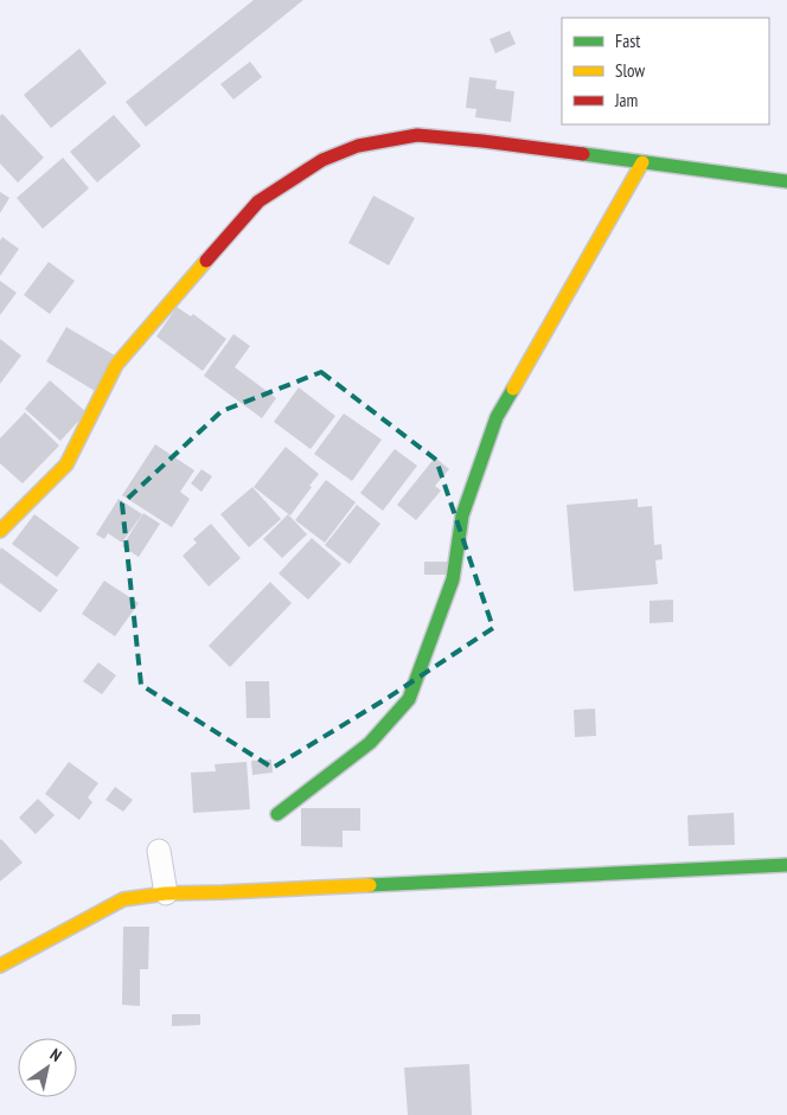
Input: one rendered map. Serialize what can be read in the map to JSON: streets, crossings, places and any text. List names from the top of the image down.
{
  "legend": ["Fast", "Slow", "Jam"],
  "north": "top right"
}
